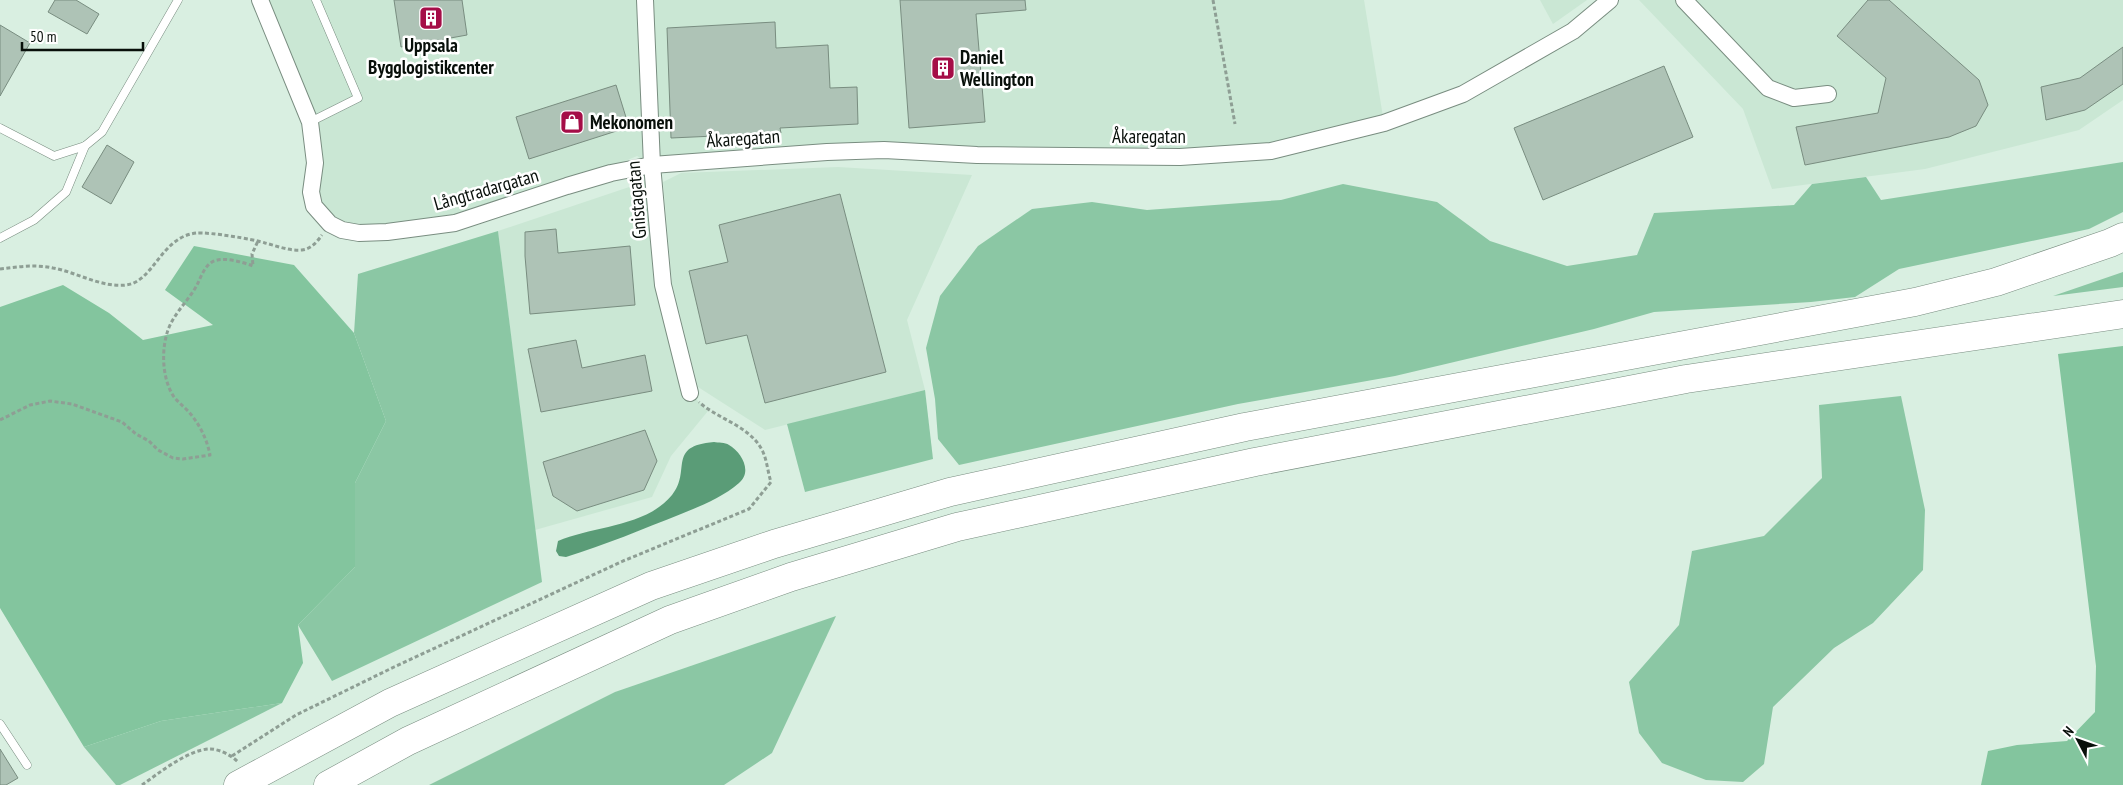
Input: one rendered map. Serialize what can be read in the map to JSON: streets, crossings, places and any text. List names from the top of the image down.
{
  "streets": {
    "street": ["Åkaregatan", "Långtradargatan", "Gnistagatan"]
  },
  "crossings": [
    ["Åkaregatan", "Långtradargatan"],
    ["Åkaregatan", "Gnistagatan"],
    ["Långtradargatan", "Gnistagatan"]
  ],
  "places": {
    "building": ["Uppsala Bygglogistikcenter", "Daniel Wellington"],
    "shop": ["Mekonomen"]
  },
  "scale_bar": "50 m",
  "north": "top left"
}
